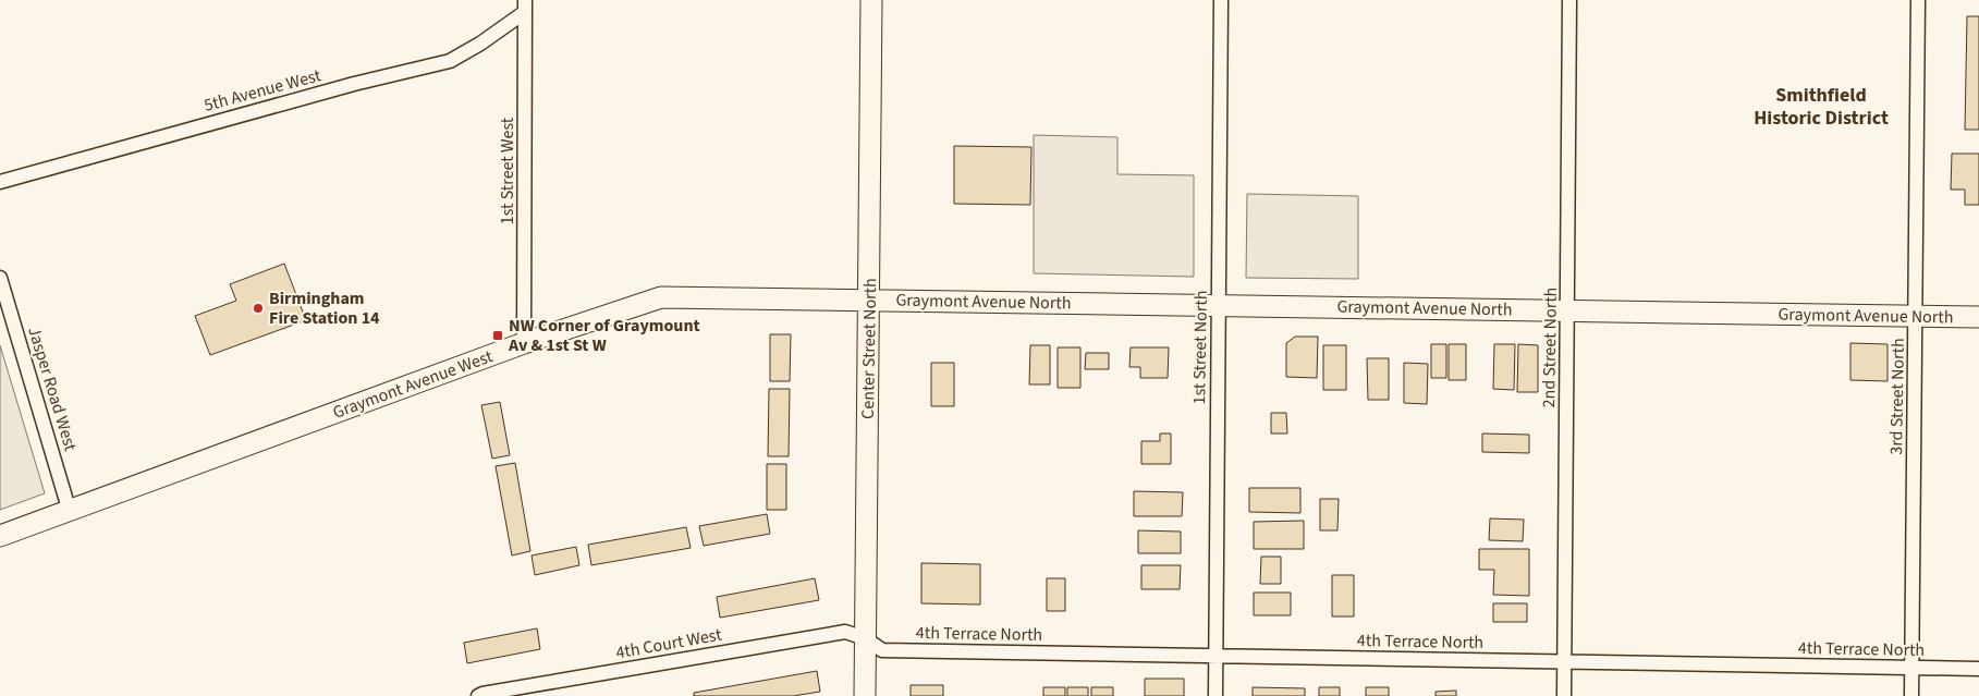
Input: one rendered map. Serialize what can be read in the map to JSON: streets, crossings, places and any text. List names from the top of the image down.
{
  "streets": {
    "main road": ["Graymont Avenue North", "Center Street North", "Graymont Avenue West"],
    "street": [
      "5th Avenue West",
      "1st Street West",
      "1st Street North",
      "2nd Street North",
      "Jasper Road West",
      "3rd Street North",
      "4th Terrace North",
      "4th Court West"
    ]
  },
  "crossings": [
    ["5th Avenue West", "1st Street West"],
    ["1st Street West", "Graymont Avenue West"],
    ["Graymont Avenue North", "1st Street North"],
    ["Graymont Avenue North", "2nd Street North"],
    ["Graymont Avenue North", "Center Street North"],
    ["Graymont Avenue North", "Graymont Avenue West"],
    ["Graymont Avenue North", "3rd Street North"],
    ["1st Street North", "4th Terrace North"],
    ["2nd Street North", "4th Terrace North"],
    ["Center Street North", "Graymont Avenue West"],
    ["Center Street North", "4th Terrace North"],
    ["Center Street North", "4th Court West"],
    ["Graymont Avenue West", "Jasper Road West"],
    ["3rd Street North", "4th Terrace North"],
    ["4th Terrace North", "4th Court West"]
  ],
  "districts": ["Smithfield Historic District"],
  "places": {
    "other": ["Birmingham Fire Station 14"],
    "transit": ["NW Corner of Graymount Av & 1st St W"]
  }
}
